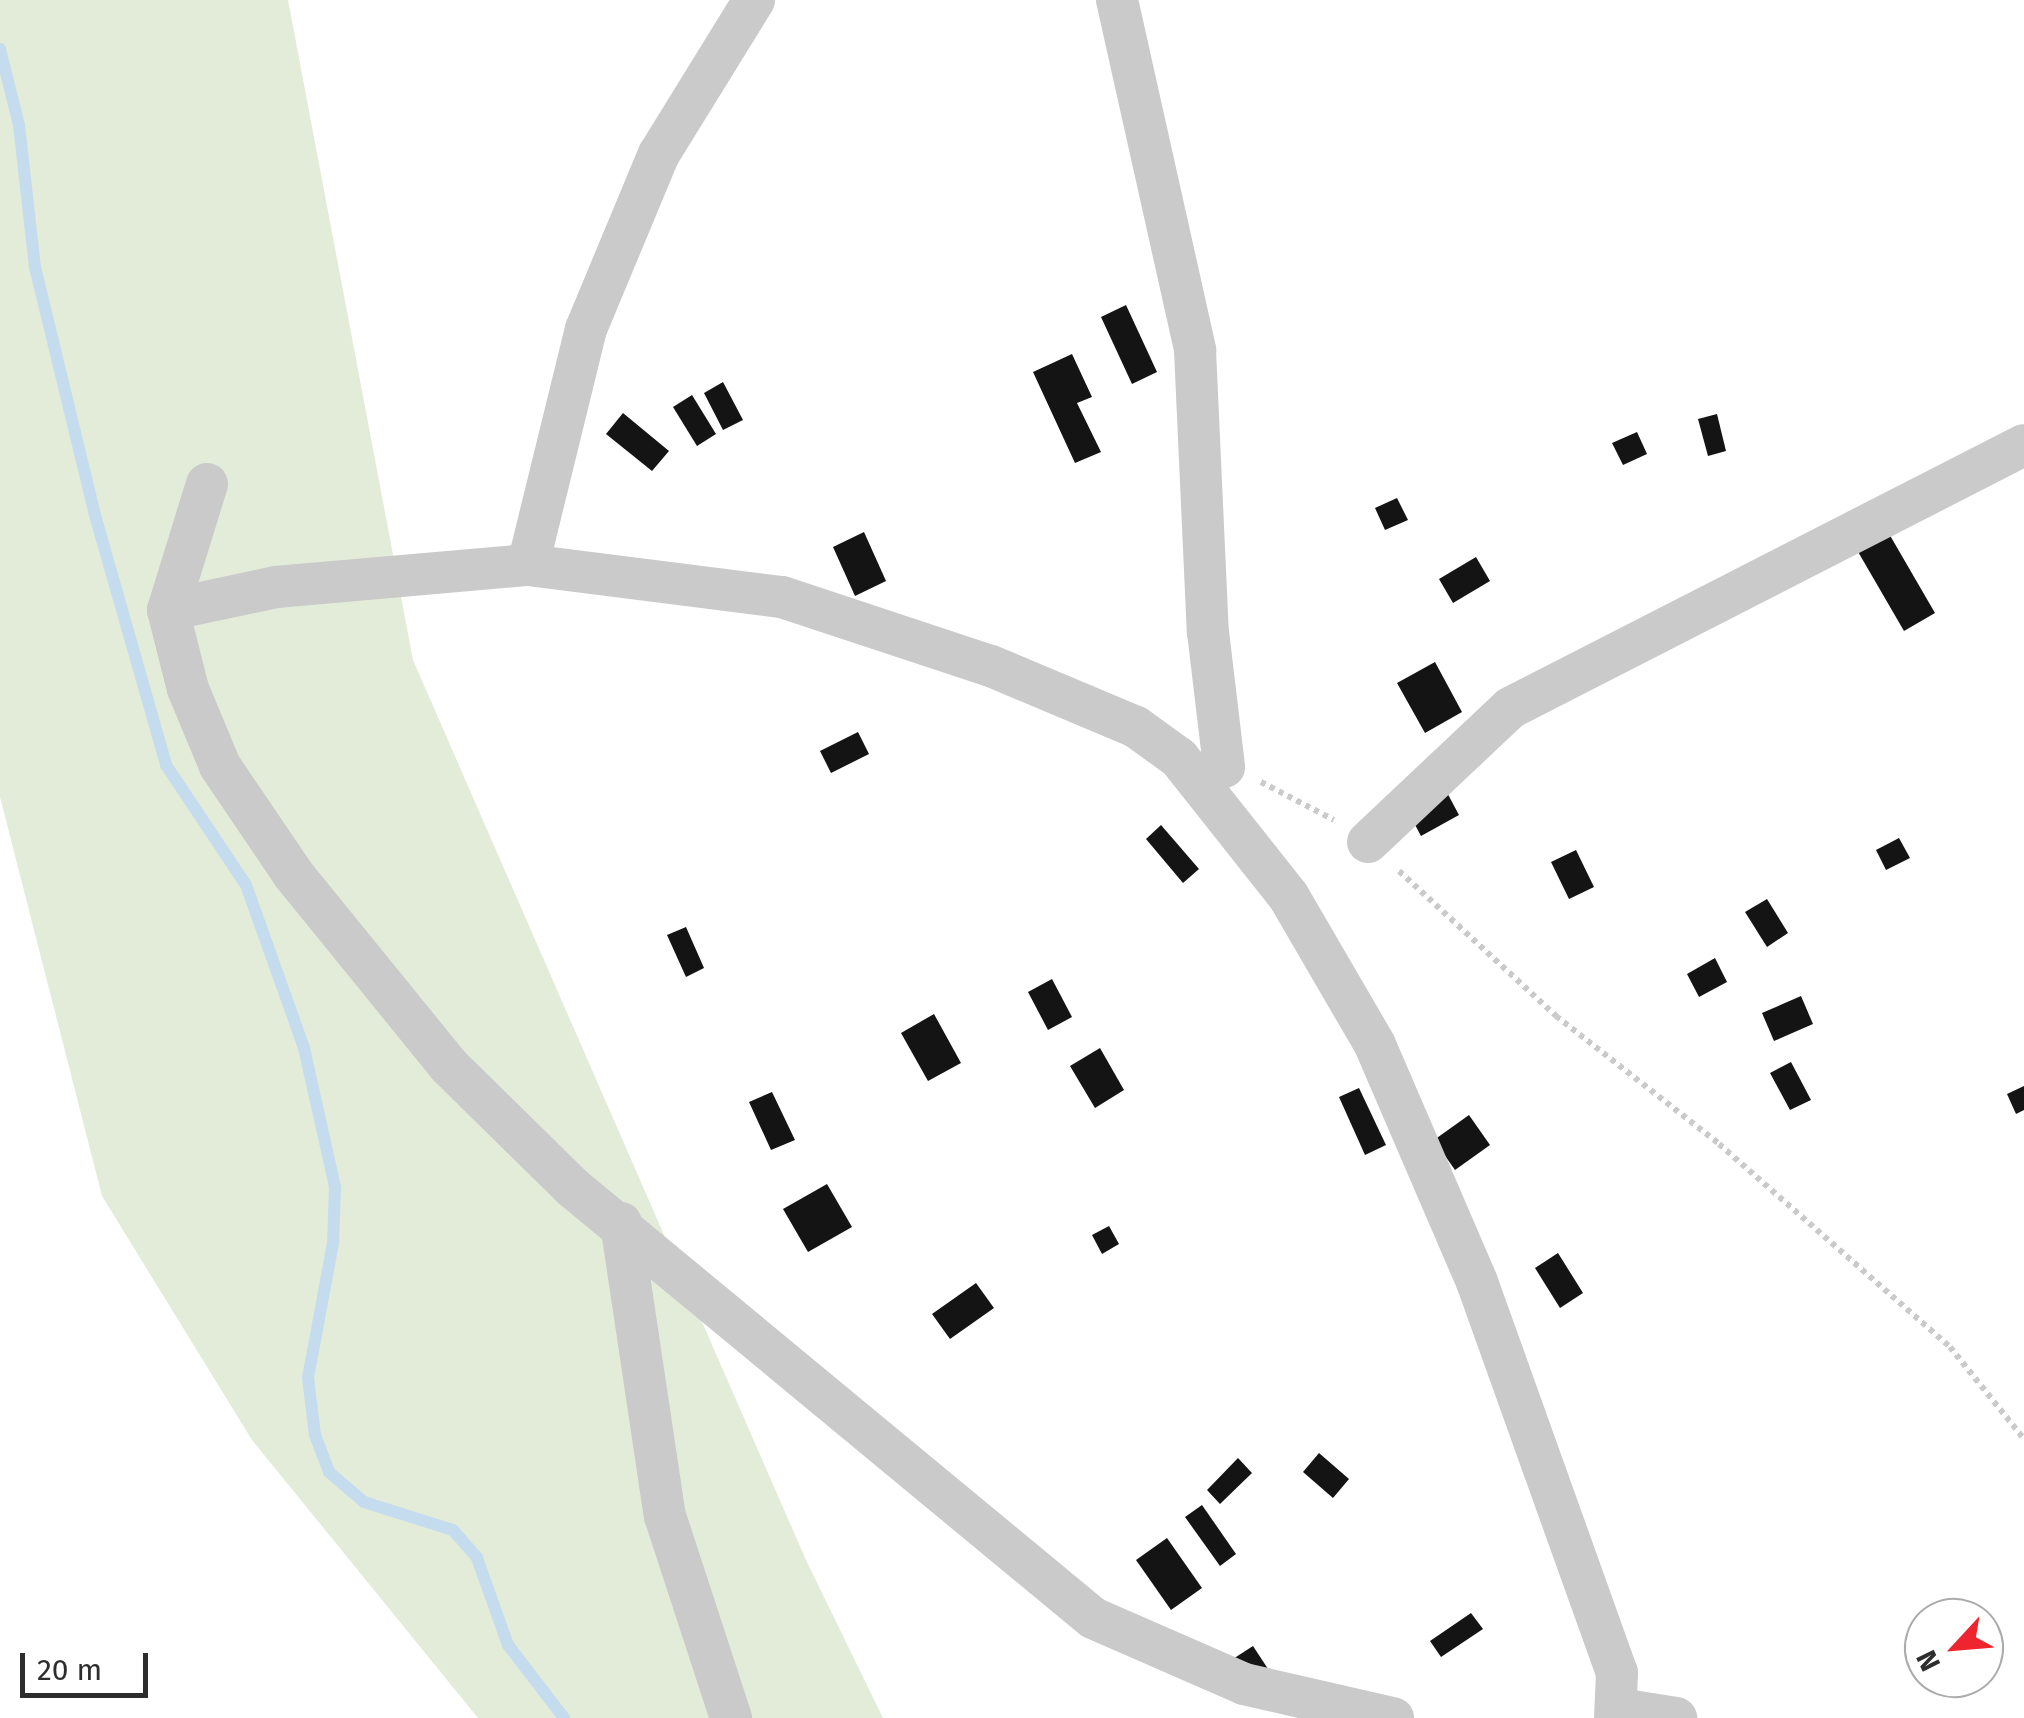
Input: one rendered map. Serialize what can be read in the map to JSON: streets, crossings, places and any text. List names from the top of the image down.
{
  "scale_bar": "20 m",
  "north": "bottom left"
}
